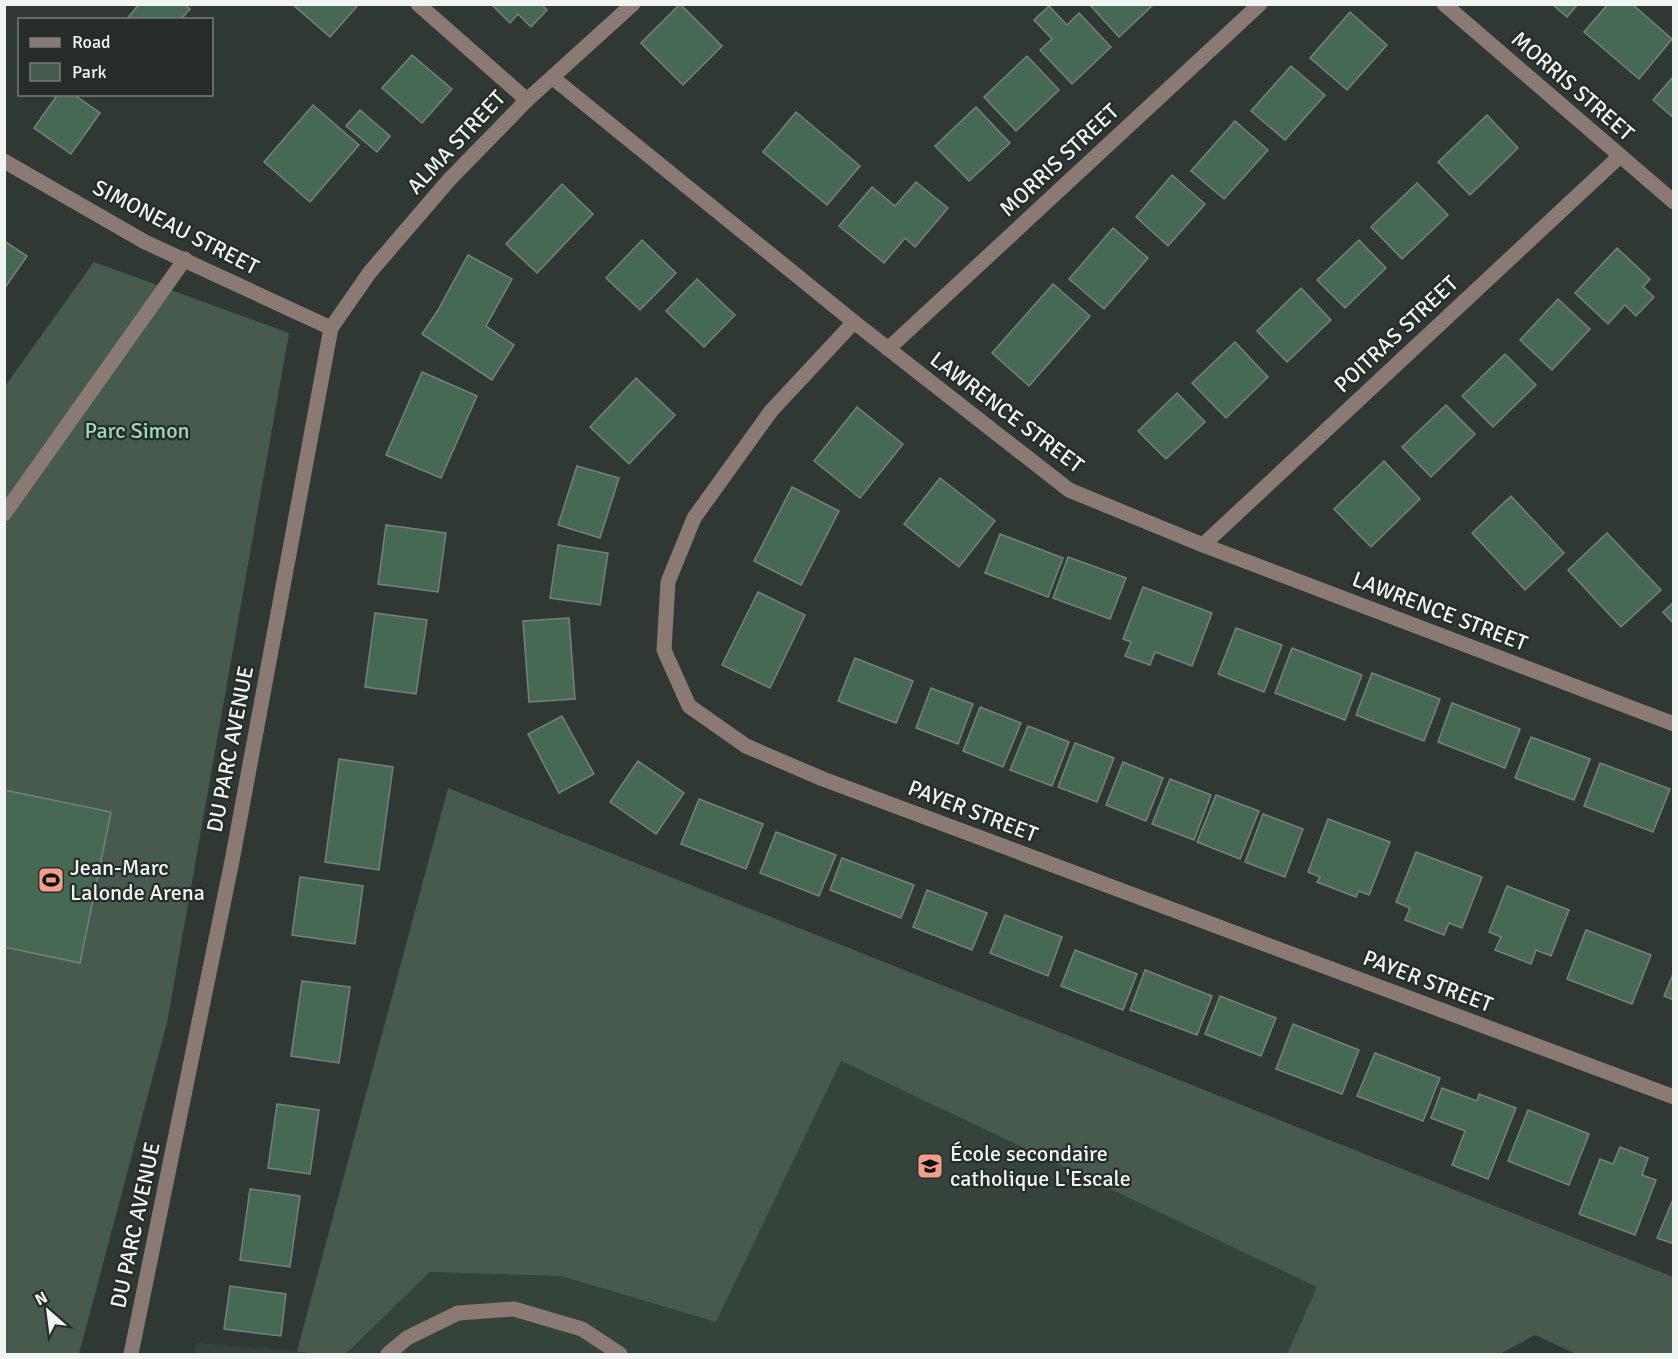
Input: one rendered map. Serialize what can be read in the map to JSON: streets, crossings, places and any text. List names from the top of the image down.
{
  "streets": {
    "street": [
      "MORRIS STREET",
      "ALMA STREET",
      "SIMONEAU STREET",
      "POITRAS STREET",
      "LAWRENCE STREET",
      "DU PARC AVENUE",
      "PAYER STREET"
    ]
  },
  "crossings": [
    ["MORRIS STREET", "POITRAS STREET"],
    ["MORRIS STREET", "LAWRENCE STREET"],
    ["ALMA STREET", "SIMONEAU STREET"],
    ["ALMA STREET", "LAWRENCE STREET"],
    ["ALMA STREET", "DU PARC AVENUE"],
    ["SIMONEAU STREET", "DU PARC AVENUE"],
    ["POITRAS STREET", "LAWRENCE STREET"],
    ["LAWRENCE STREET", "PAYER STREET"]
  ],
  "parks": ["Parc Simon"],
  "places": {
    "sports": ["Jean-Marc Lalonde Arena"],
    "school or university": ["École secondaire catholique L'Escale"]
  },
  "legend": ["Road", "Park"],
  "north": "top left"
}
